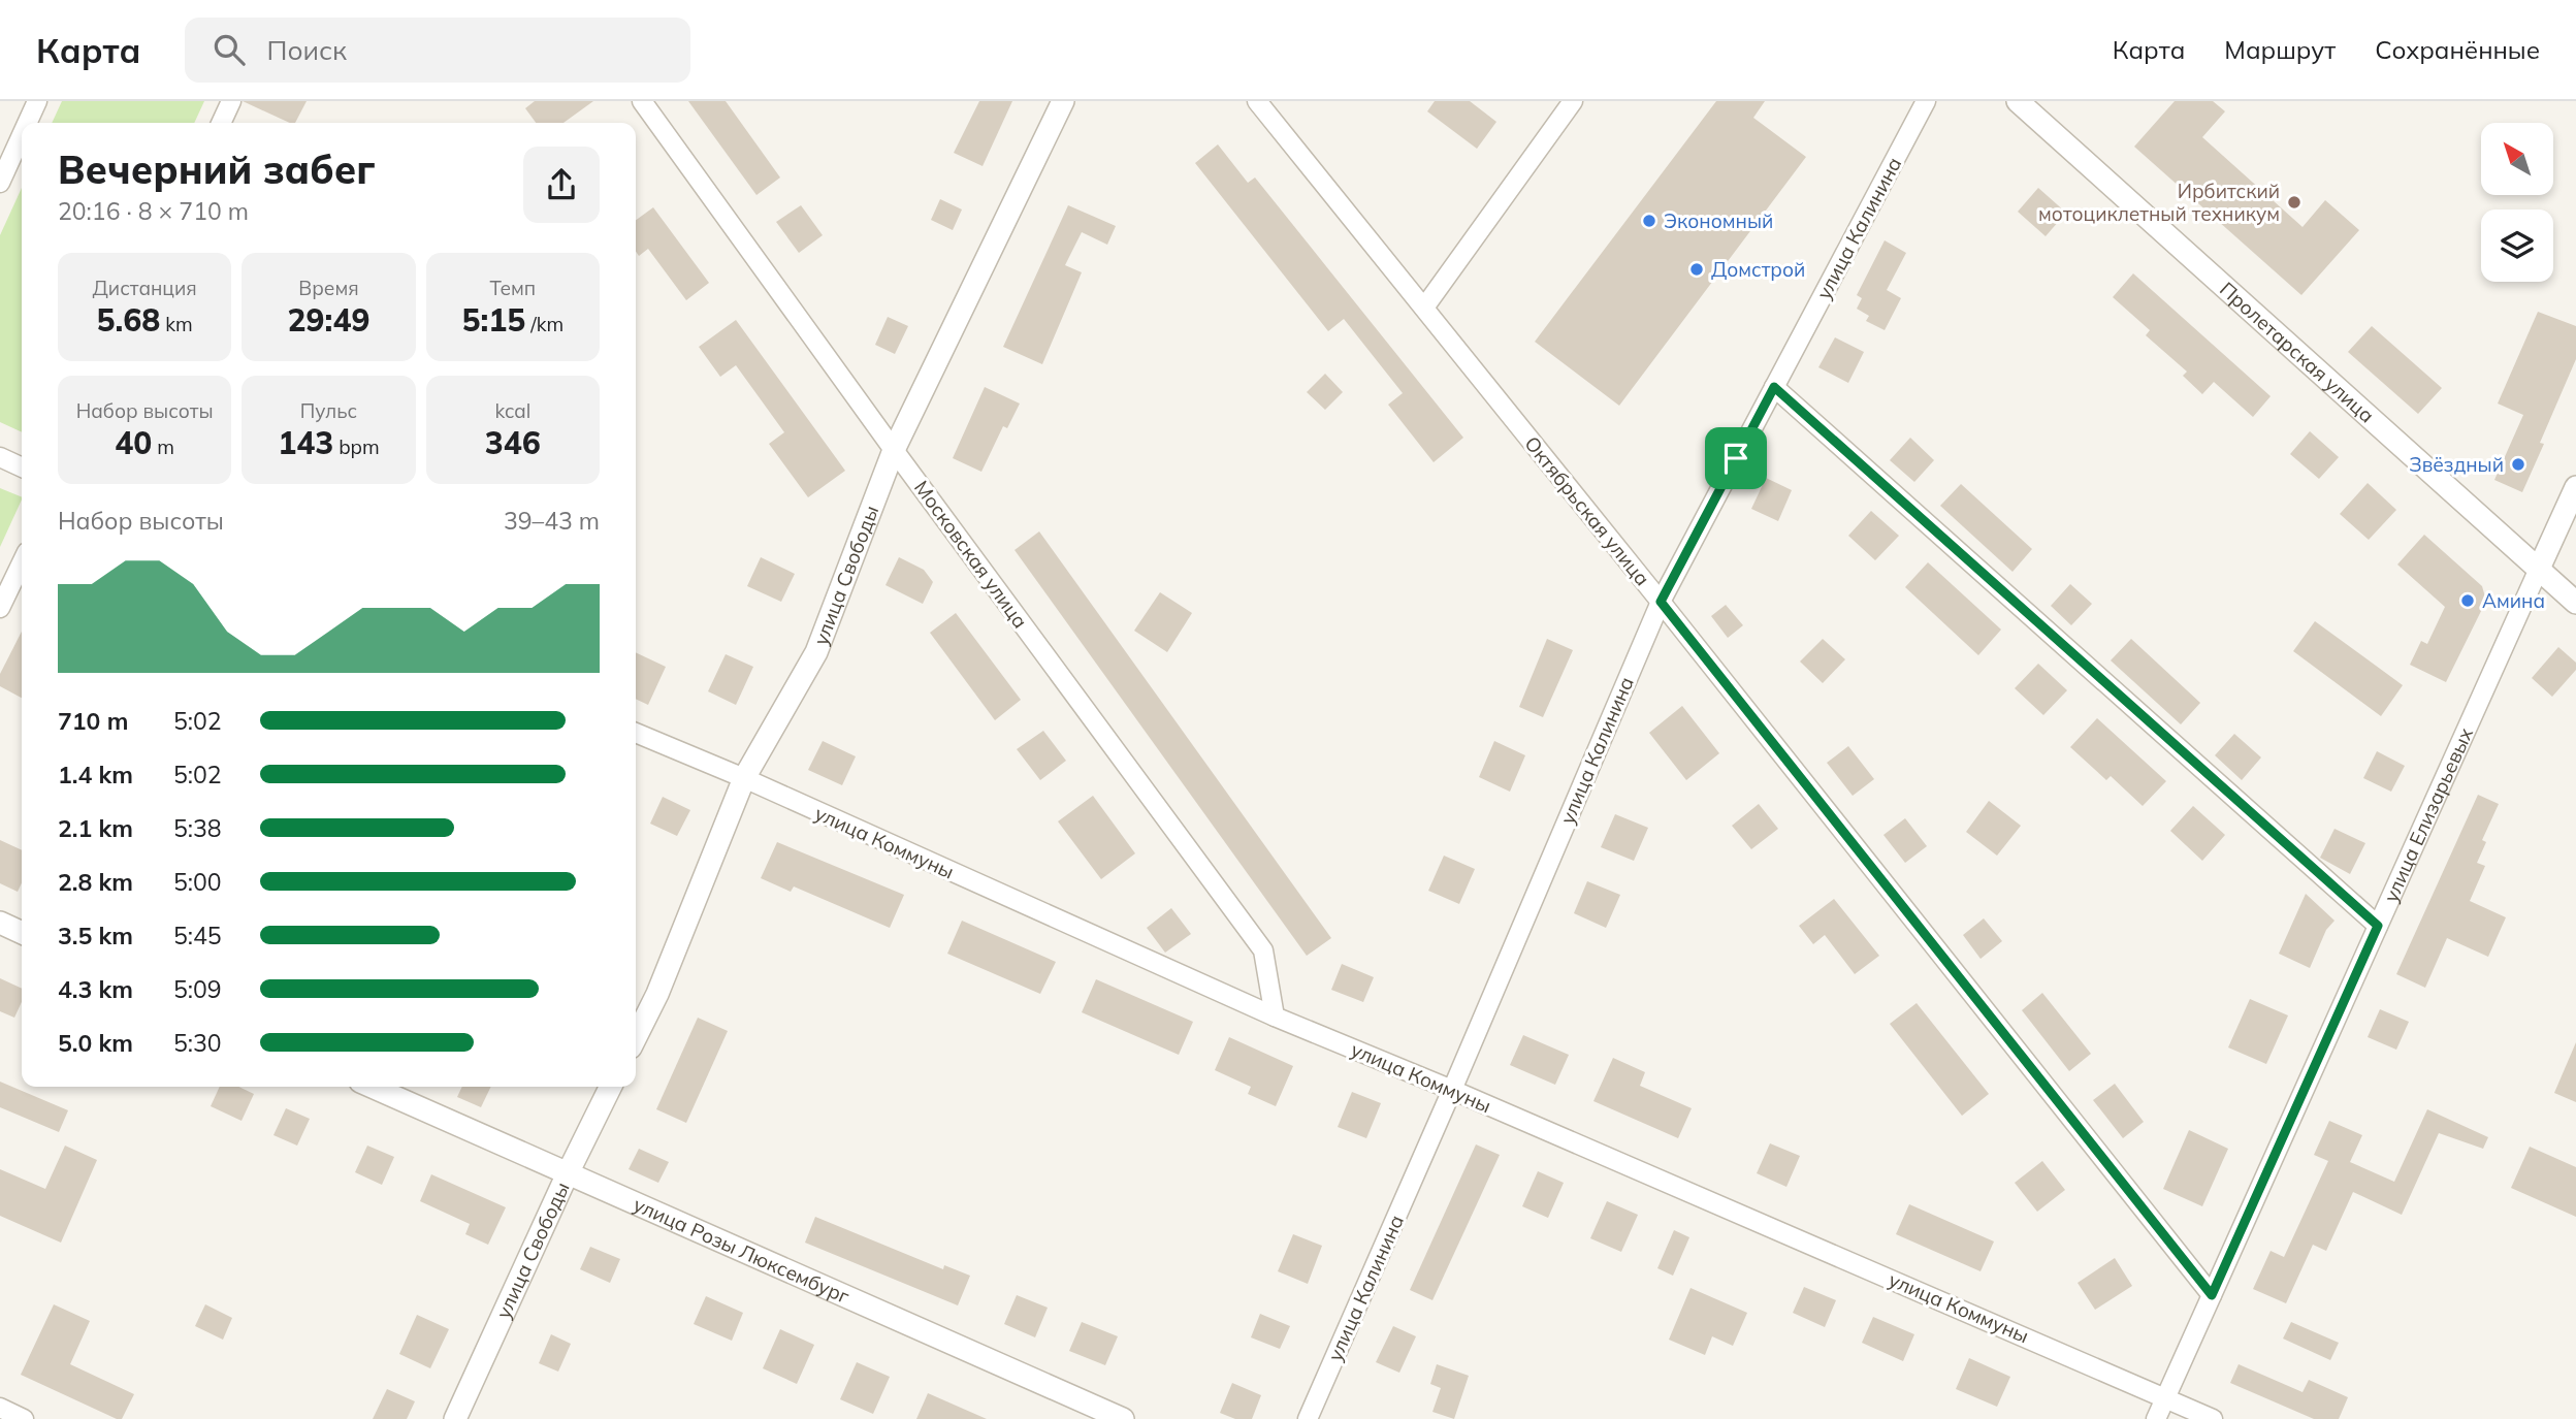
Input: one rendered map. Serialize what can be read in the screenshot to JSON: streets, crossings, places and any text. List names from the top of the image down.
{
  "streets": {
    "street": [
      "улица Калинина",
      "Пролетарская улица",
      "Октябрьская улица",
      "Московская улица",
      "улица Свободы",
      "улица Елизарьевых",
      "улица Коммуны",
      "улица Розы Люксембург"
    ]
  },
  "crossings": [
    ["улица Калинина", "Октябрьская улица"],
    ["улица Калинина", "улица Коммуны"],
    ["Пролетарская улица", "улица Елизарьевых"],
    ["Октябрьская улица", "улица Елизарьевых"],
    ["Московская улица", "улица Свободы"],
    ["Московская улица", "улица Коммуны"],
    ["улица Свободы", "улица Коммуны"],
    ["улица Свободы", "улица Розы Люксембург"],
    ["улица Елизарьевых", "улица Коммуны"]
  ],
  "places": [
    "Ирбитский мотоциклетный техникум",
    "Экономный",
    "Домстрой",
    "Звёздный",
    "Амина"
  ],
  "north": "top left",
  "page": {
    "header": "Карта",
    "search": "Поиск",
    "nav": ["Карта", "Маршрут", "Сохранённые"],
    "heading": ["Вечерний забег", "20:16 · 8 × 710 m"],
    "stats": [
      ["Дистанция", "5.68 km"],
      ["Время", "29:49"],
      ["Темп", "5:15 /km"],
      ["Набор высоты", "40 m"],
      ["Пульс", "143 bpm"],
      ["kcal", "346"]
    ],
    "chart": ["Набор высоты", "39–43 m"],
    "list": [
      {
        "name": "710 m",
        "note": "5:02"
      },
      {
        "name": "1.4 km",
        "note": "5:02"
      },
      {
        "name": "2.1 km",
        "note": "5:38"
      },
      {
        "name": "2.8 km",
        "note": "5:00"
      },
      {
        "name": "3.5 km",
        "note": "5:45"
      },
      {
        "name": "4.3 km",
        "note": "5:09"
      },
      {
        "name": "5.0 km",
        "note": "5:30"
      }
    ]
  }
}
